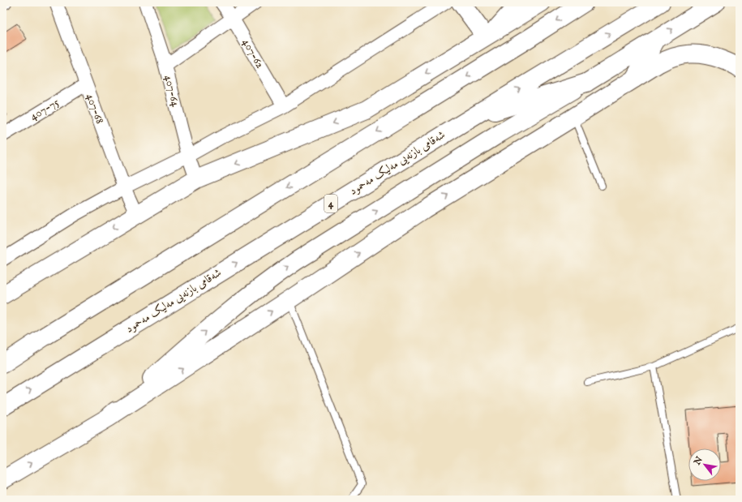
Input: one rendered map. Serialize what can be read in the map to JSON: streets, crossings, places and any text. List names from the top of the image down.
{
  "streets": {
    "main road": ["شەقامی بازنەیی مەلیک مەحمود", "4"],
    "street": [
      "407-62",
      "407-64",
      "407-68",
      "407-75"
    ]
  },
  "crossings": [
    ["407-68", "407-75"]
  ],
  "north": "top left"
}
